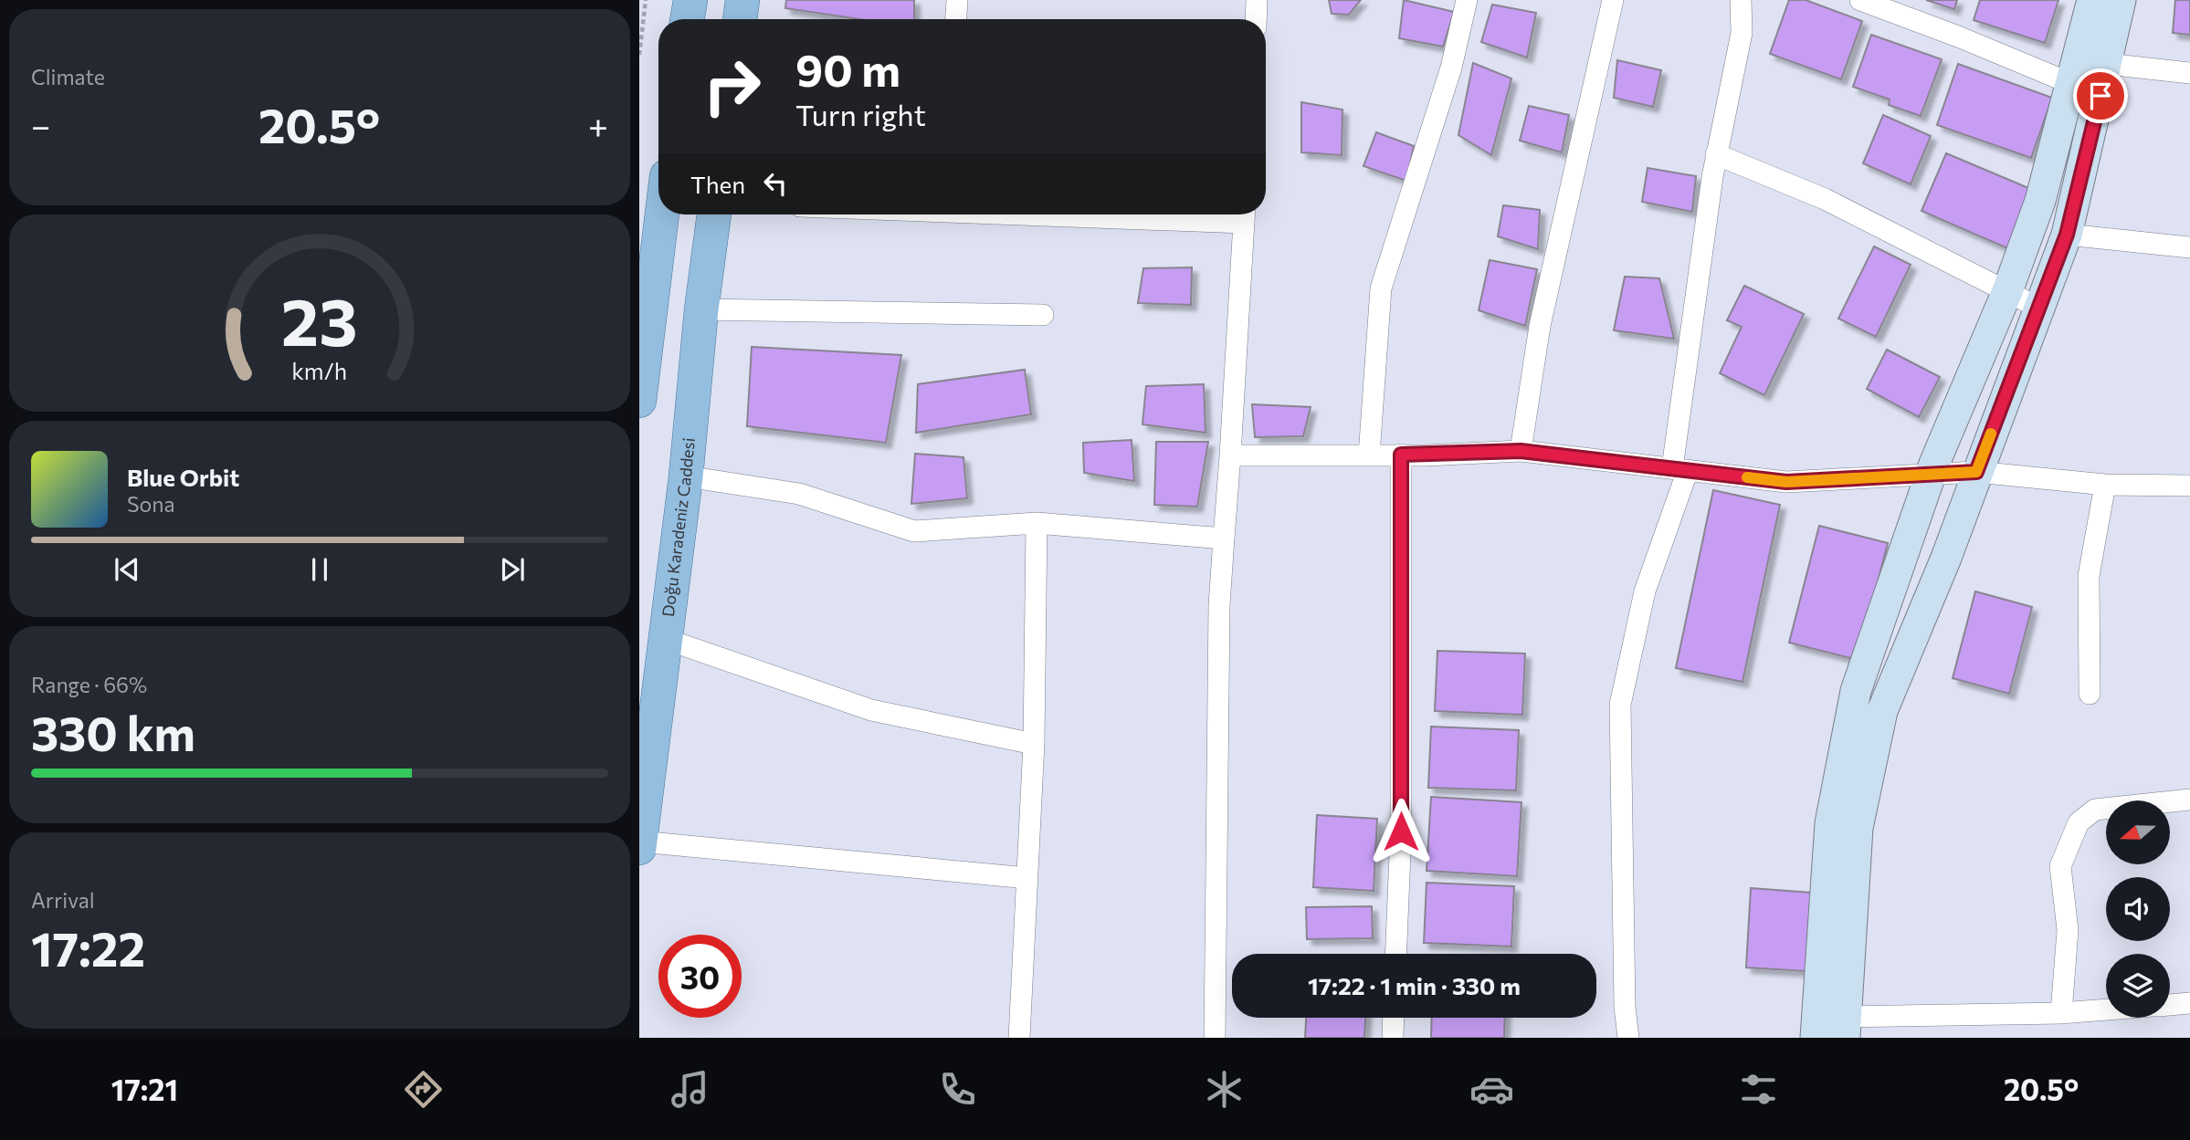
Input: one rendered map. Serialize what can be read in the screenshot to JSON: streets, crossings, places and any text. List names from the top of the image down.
{
  "streets": {
    "main road": ["Doğu Karadeniz Caddesi"]
  },
  "north": "left",
  "page": {
    "tile": [
      "Climate",
      ["Range · 66%", "330 km"],
      ["Arrival", "17:22"]
    ],
    "turn": ["90 m", "Turn right"],
    "heat": ["−", "20.5°", "+"],
    "then": "Then",
    "song": ["Blue Orbit", "Sona"],
    "limit": "30",
    "trip": "17:22 · 1 min · 330 m",
    "tabs": ["17:21", "20.5°"],
    "gauge": ["23", "km/h"]
  }
}
